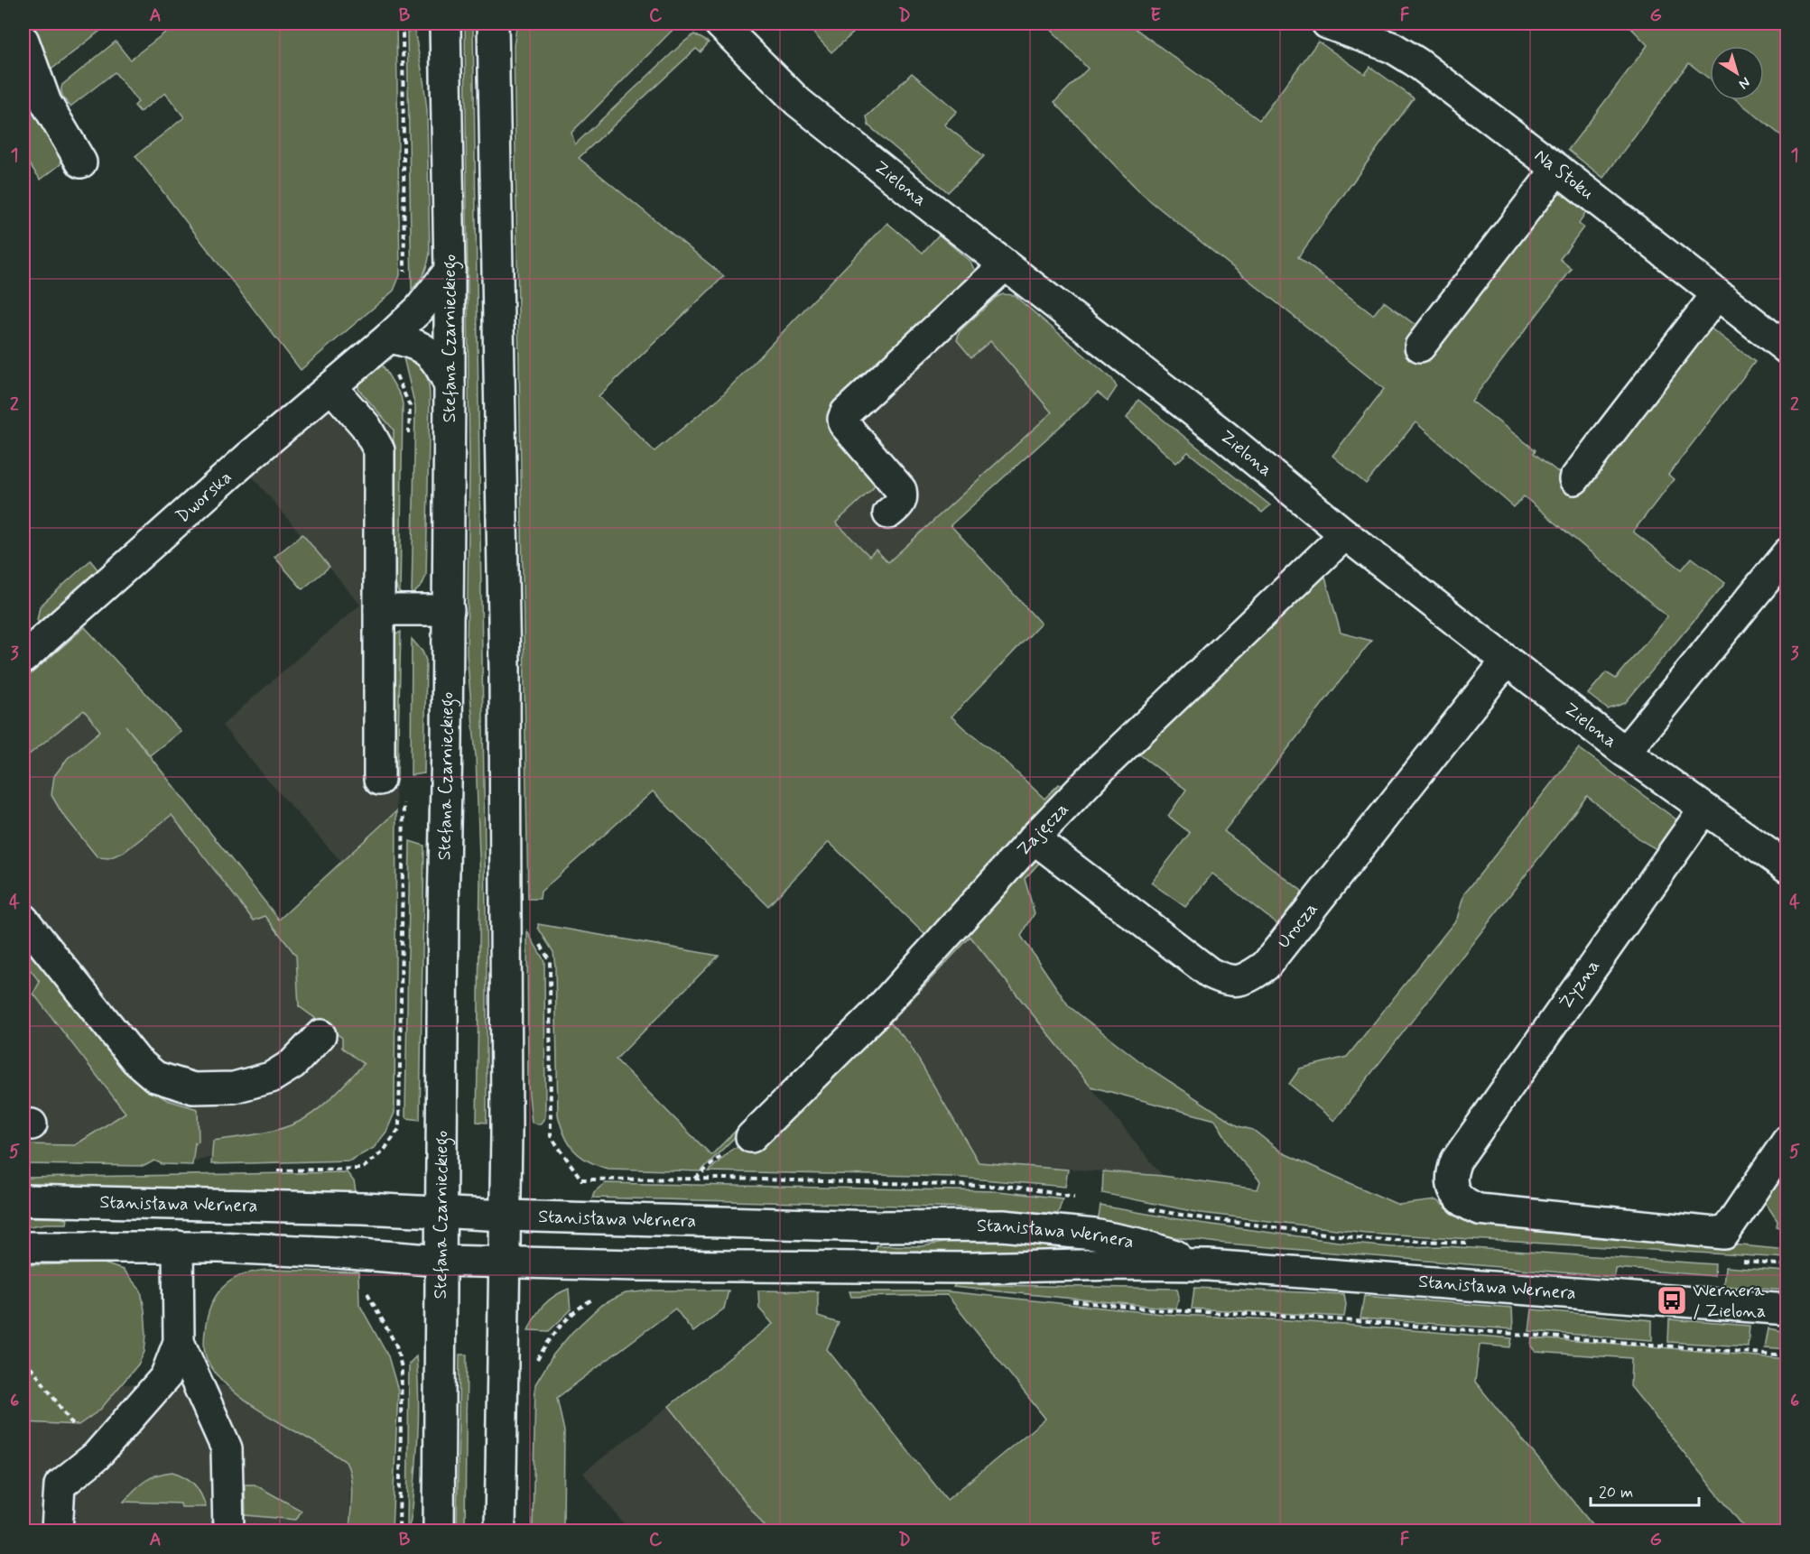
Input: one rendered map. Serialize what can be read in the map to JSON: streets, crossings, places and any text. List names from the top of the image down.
{
  "streets": {
    "street": [
      "Na Stoku",
      "Zielona",
      "Stefana Czarnieckiego",
      "Dworska",
      "Zajęcza",
      "Urocza",
      "Żyzna",
      "Stanisława Wernera"
    ]
  },
  "crossings": [
    ["Zielona", "Zajęcza"],
    ["Zielona", "Urocza"],
    ["Zielona", "Żyzna"],
    ["Stefana Czarnieckiego", "Dworska"],
    ["Stefana Czarnieckiego", "Stanisława Wernera"],
    ["Zajęcza", "Urocza"]
  ],
  "places": {
    "bus stop": ["Wernera / Zielona"]
  },
  "scale_bar": "20 m",
  "north": "bottom right",
  "grid": {
    "columns": [
      "A",
      "B",
      "C",
      "D",
      "E",
      "F",
      "G"
    ],
    "rows": [
      "1",
      "2",
      "3",
      "4",
      "5",
      "6"
    ]
  }
}
